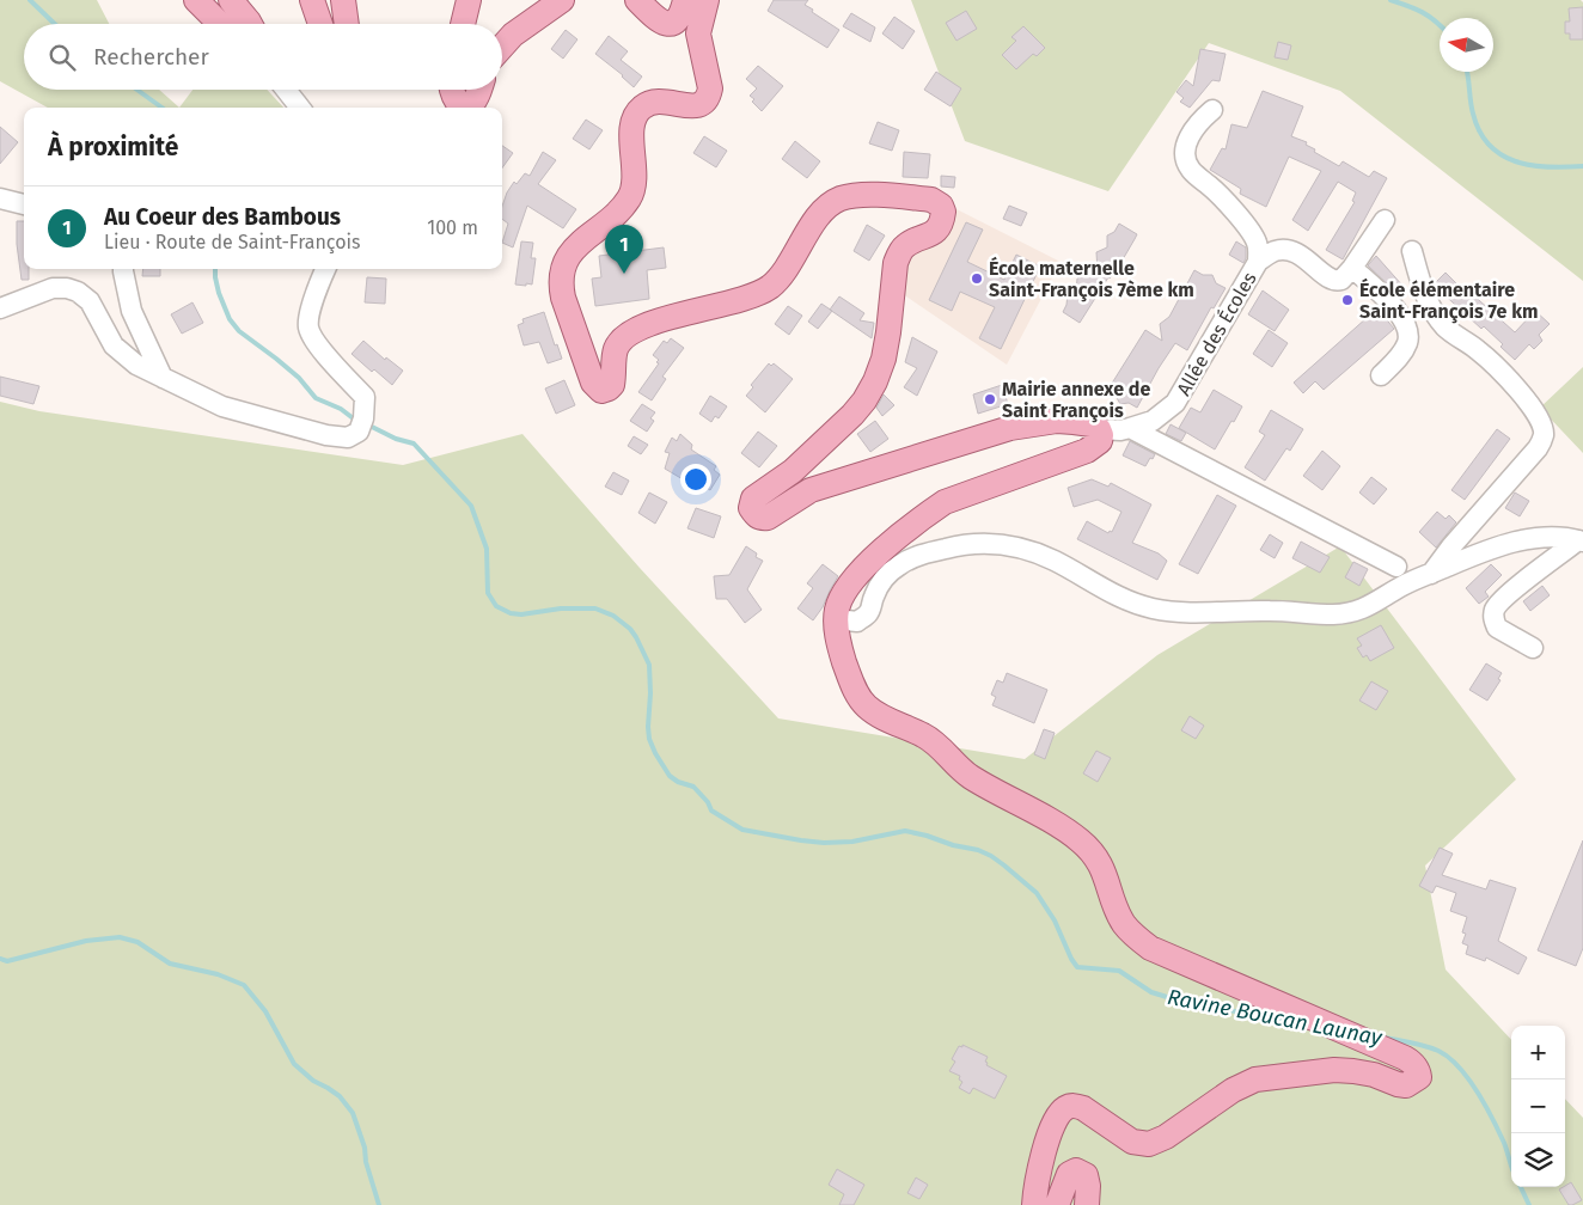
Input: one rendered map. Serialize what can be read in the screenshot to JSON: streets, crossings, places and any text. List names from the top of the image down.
{
  "streets": {
    "street": ["Allée des Écoles"]
  },
  "water": ["Ravine Boucan Launay"],
  "places": ["École maternelle Saint-François 7ème km", "École élémentaire Saint-François 7e km", "Mairie annexe de Saint François"],
  "north": "left",
  "page": {
    "search": "Rechercher",
    "heading": "À proximité",
    "list": [
      {
        "mark": "1",
        "name": "Au Coeur des Bambous",
        "note": "Lieu · Route de Saint-François",
        "value": "100 m"
      }
    ],
    "pins": "1",
    "map_buttons": ["+", "−"]
  }
}
